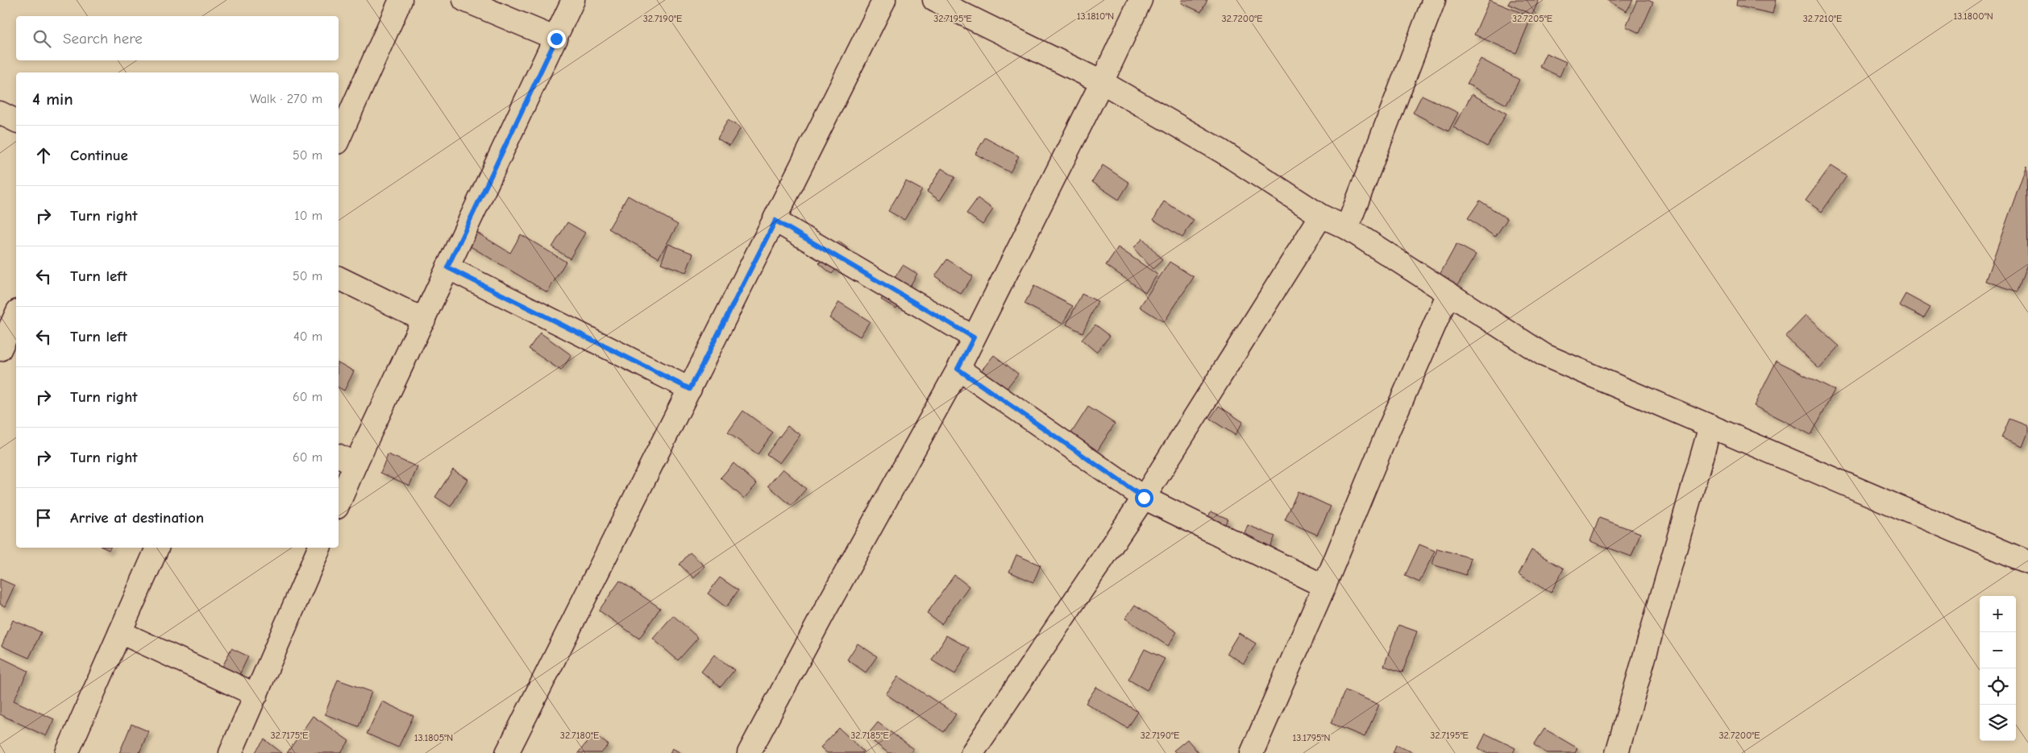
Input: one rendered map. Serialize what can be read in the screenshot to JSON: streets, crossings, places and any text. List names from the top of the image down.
{
  "page": {
    "search": "Search here",
    "heading": ["4 min", "Walk · 270 m"],
    "list": [
      ["Continue", "50 m"],
      ["Turn right", "10 m"],
      ["Turn left", "50 m"],
      ["Turn left", "40 m"],
      ["Turn right", "60 m"],
      ["Turn right", "60 m"],
      "Arrive at destination"
    ],
    "map_buttons": ["+", "−"]
  },
  "coordinates": [
    "13.1810°N",
    "13.1800°N",
    "32.7190°E",
    "32.7195°E",
    "32.7200°E",
    "32.7205°E",
    "32.7210°E",
    "32.7175°E",
    "32.7180°E",
    "32.7185°E",
    "13.1805°N",
    "13.1795°N"
  ]
}
